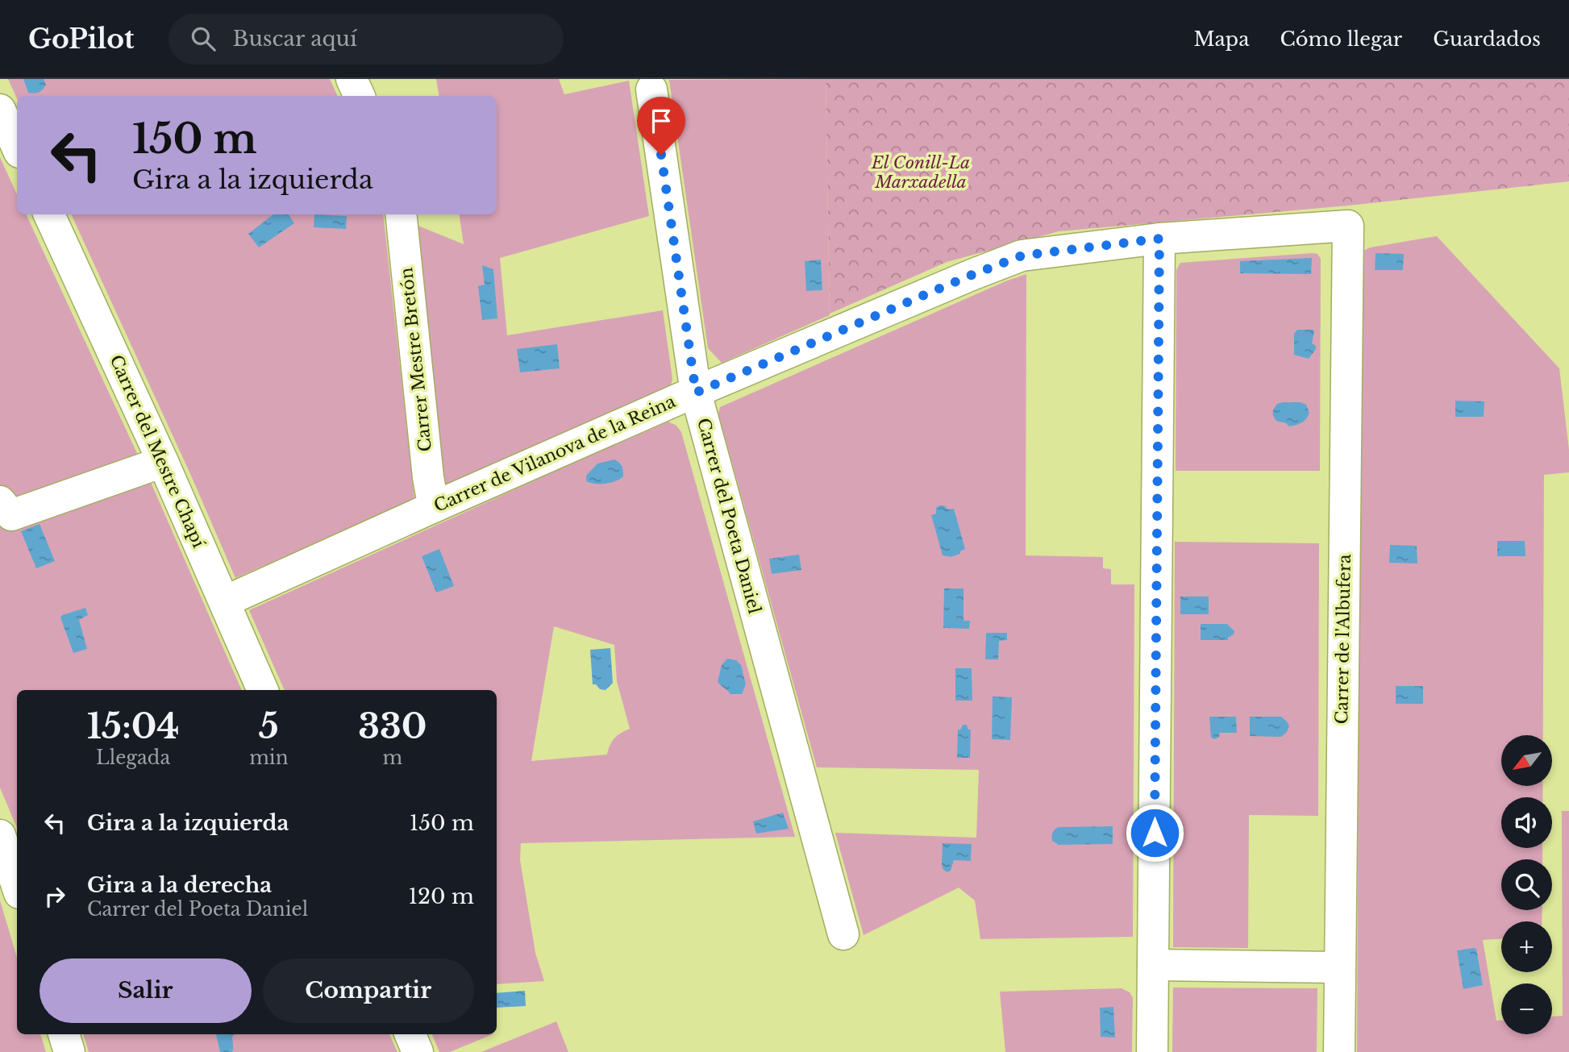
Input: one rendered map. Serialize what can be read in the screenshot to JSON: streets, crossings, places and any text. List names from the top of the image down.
{
  "streets": {
    "street": [
      "Carrer Mestre Bretón",
      "Carrer del Mestre Chapí",
      "Carrer de Vilanova de la Reina",
      "Carrer del Poeta Daniel",
      "Carrer de l'Albufera"
    ]
  },
  "crossings": [
    ["Carrer Mestre Bretón", "Carrer de Vilanova de la Reina"],
    ["Carrer del Mestre Chapí", "Carrer de Vilanova de la Reina"],
    ["Carrer de Vilanova de la Reina", "Carrer del Poeta Daniel"],
    ["Carrer de Vilanova de la Reina", "Carrer de l'Albufera"]
  ],
  "parks": ["El Conill-La Marxadella"],
  "north": "bottom left",
  "page": {
    "header": "GoPilot",
    "search": "Buscar aquí",
    "nav": ["Mapa", "Cómo llegar", "Guardados"],
    "turn": ["150 m", "Gira a la izquierda"],
    "eta": [
      "15:04",
      "Llegada",
      "5",
      "min",
      "330",
      "m"
    ],
    "map_buttons": ["+", "−"],
    "list": [
      {
        "name": "Gira a la izquierda",
        "value": "150 m"
      },
      {
        "name": "Gira a la derecha",
        "note": "Carrer del Poeta Daniel",
        "value": "120 m"
      }
    ],
    "buttons": ["Salir", "Compartir"]
  }
}
